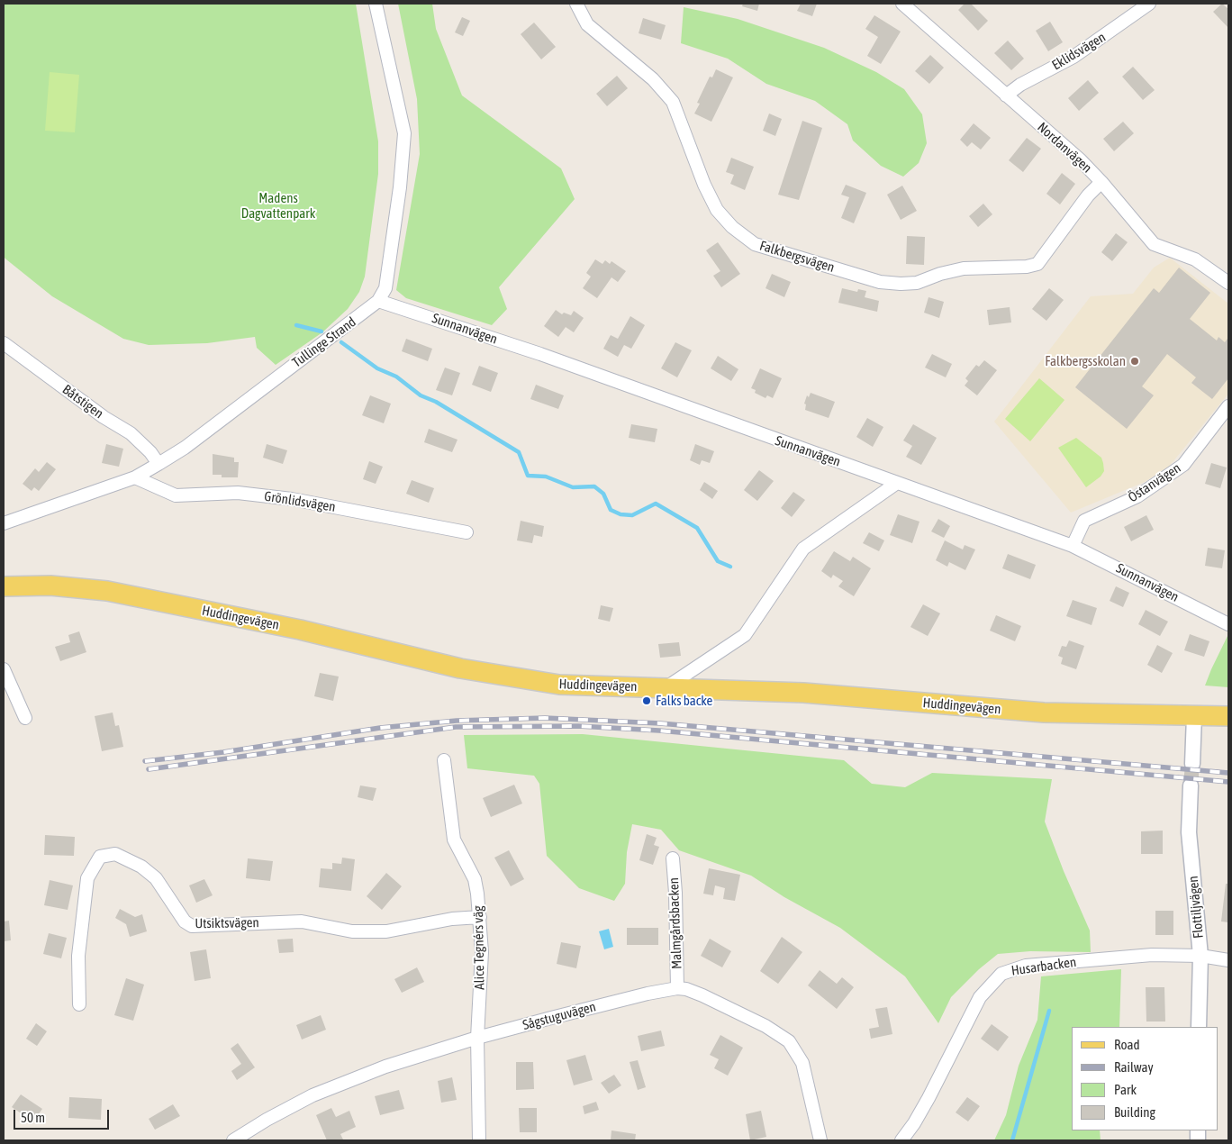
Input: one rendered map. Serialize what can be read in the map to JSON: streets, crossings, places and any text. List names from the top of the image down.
{
  "streets": {
    "main road": ["Huddingevägen"],
    "street": [
      "Eklidsvägen",
      "Nordanvägen",
      "Falkbergsvägen",
      "Sunnanvägen",
      "Tullinge Strand",
      "Båtstigen",
      "Östanvägen",
      "Grönlidsvägen",
      "Flottiljvägen",
      "Utsiktsvägen",
      "Malmgårdsbacken",
      "Alice Tegnérs väg",
      "Husarbacken",
      "Sågstuguvägen"
    ]
  },
  "crossings": [
    ["Eklidsvägen", "Nordanvägen"],
    ["Nordanvägen", "Falkbergsvägen"],
    ["Sunnanvägen", "Tullinge Strand"],
    ["Sunnanvägen", "Östanvägen"],
    ["Tullinge Strand", "Båtstigen"],
    ["Tullinge Strand", "Grönlidsvägen"],
    ["Flottiljvägen", "Husarbacken"],
    ["Utsiktsvägen", "Alice Tegnérs väg"],
    ["Malmgårdsbacken", "Sågstuguvägen"],
    ["Alice Tegnérs väg", "Sågstuguvägen"]
  ],
  "parks": ["Madens Dagvattenpark"],
  "places": ["Falkbergsskolan", "Falks backe"],
  "legend": [
    "Road",
    "Railway",
    "Park",
    "Building"
  ],
  "scale_bar": "50 m"
}
